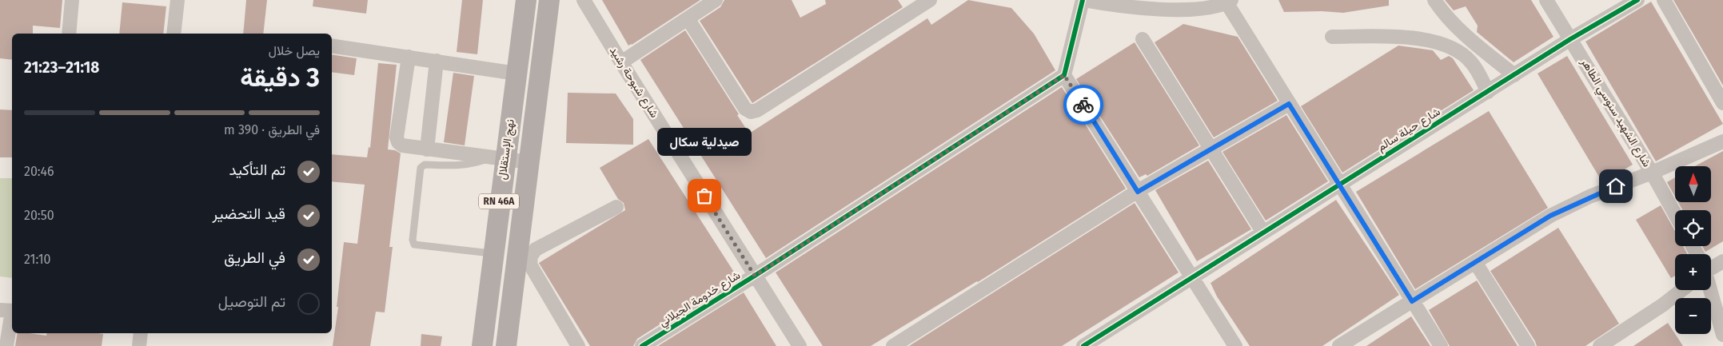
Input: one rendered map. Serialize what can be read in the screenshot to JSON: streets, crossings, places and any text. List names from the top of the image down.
{
  "streets": {
    "main road": ["نهج الإستقلال", "RN 46A"],
    "street": [
      "شارع شبوحة رشيد",
      "شارع الشهيد سنوسي الطاهر",
      "شارع حيلة سالم",
      "شارع خدومة الجيلاني"
    ]
  },
  "crossings": [
    ["شارع شبوحة رشيد", "شارع خدومة الجيلاني"],
    ["شارع الشهيد سنوسي الطاهر", "شارع حيلة سالم"]
  ],
  "places": ["صيدلية سكال"],
  "north": "top",
  "page": {
    "heading": ["3 دقيقة", "يصل خلال", "21:18–21:23"],
    "bar": "في الطريق · 390 m",
    "bubble": "صيدلية سكال",
    "list": [
      ["تم التأكيد", "20:46"],
      ["قيد التحضير", "20:50"],
      ["في الطريق", "21:10"],
      "تم التوصيل"
    ],
    "map_buttons": ["+", "−"]
  }
}
